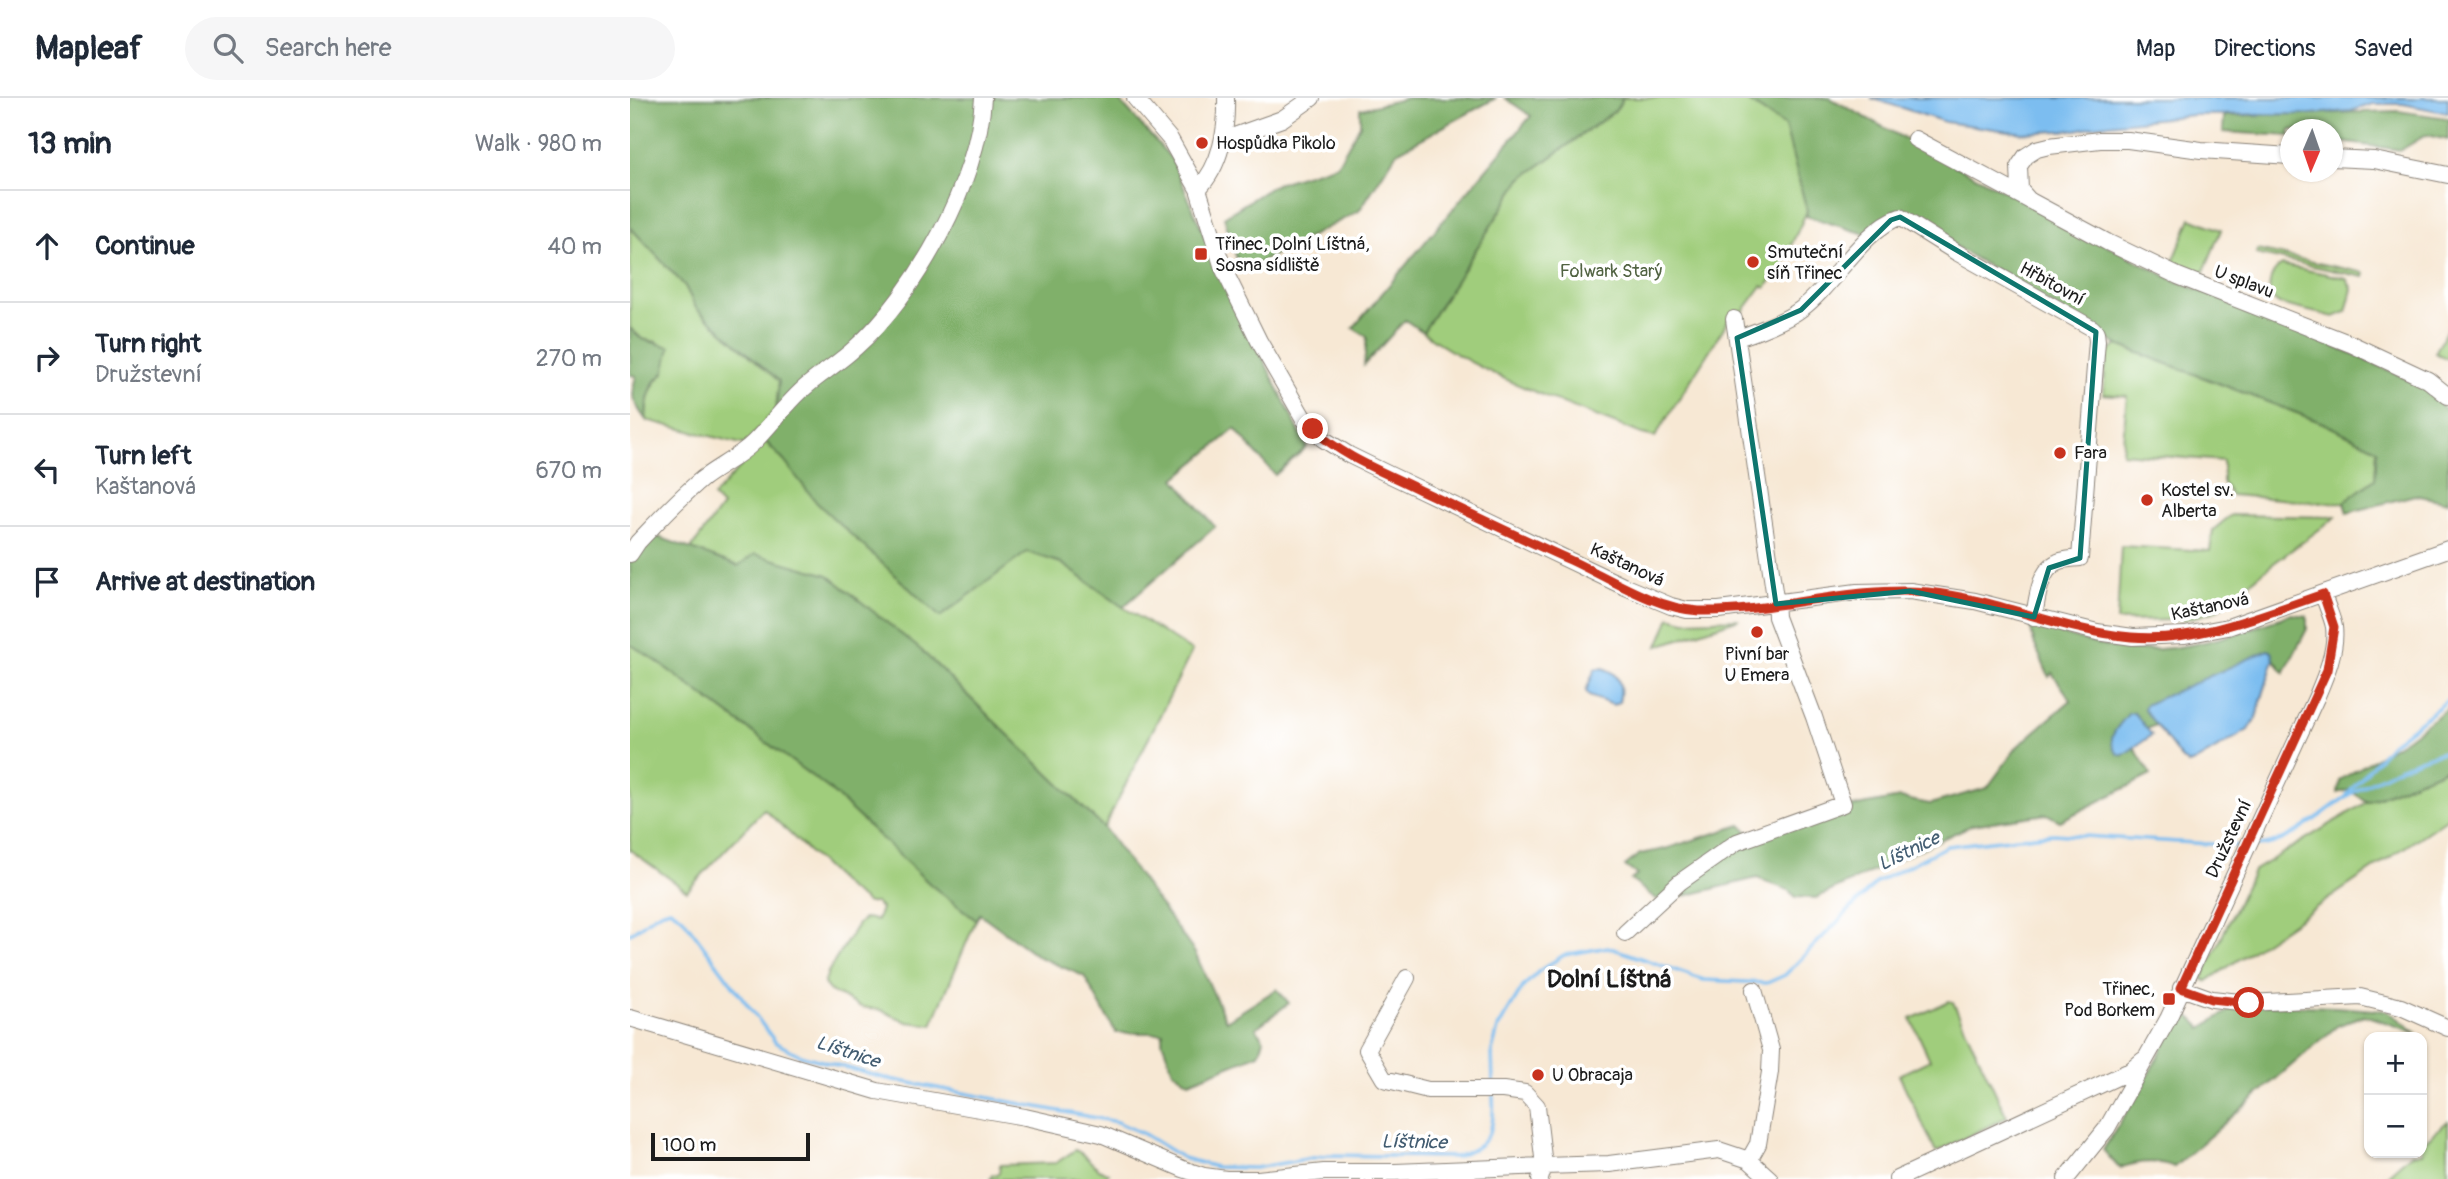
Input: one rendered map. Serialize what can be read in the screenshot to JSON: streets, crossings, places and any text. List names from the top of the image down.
{
  "streets": {
    "street": [
      "U splavu",
      "Hřbitovní",
      "Kaštanová",
      "Družstevní"
    ]
  },
  "crossings": [
    ["Hřbitovní", "Kaštanová"],
    ["Kaštanová", "Družstevní"]
  ],
  "districts": ["Dolní Líštná"],
  "water": ["Líštnice"],
  "parks": ["Folwark Starý"],
  "places": {
    "other": [
      "Hospůdka Pikolo",
      "Smuteční síň Třinec",
      "Fara",
      "Kostel sv. Alberta",
      "Pivní bar U Emera",
      "U Obracaja"
    ],
    "transit": ["Třinec, Dolní Líštná, Sosna sídliště", "Třinec, Pod Borkem"]
  },
  "scale_bar": "100 m",
  "north": "bottom",
  "page": {
    "header": "Mapleaf",
    "search": "Search here",
    "nav": ["Map", "Directions", "Saved"],
    "heading": ["13 min", "Walk · 980 m"],
    "list": [
      ["Continue", "40 m"],
      ["Turn right", "Družstevní", "270 m"],
      ["Turn left", "Kaštanová", "670 m"],
      "Arrive at destination"
    ],
    "map_buttons": ["+", "−"],
    "scale": "100 m"
  }
}
